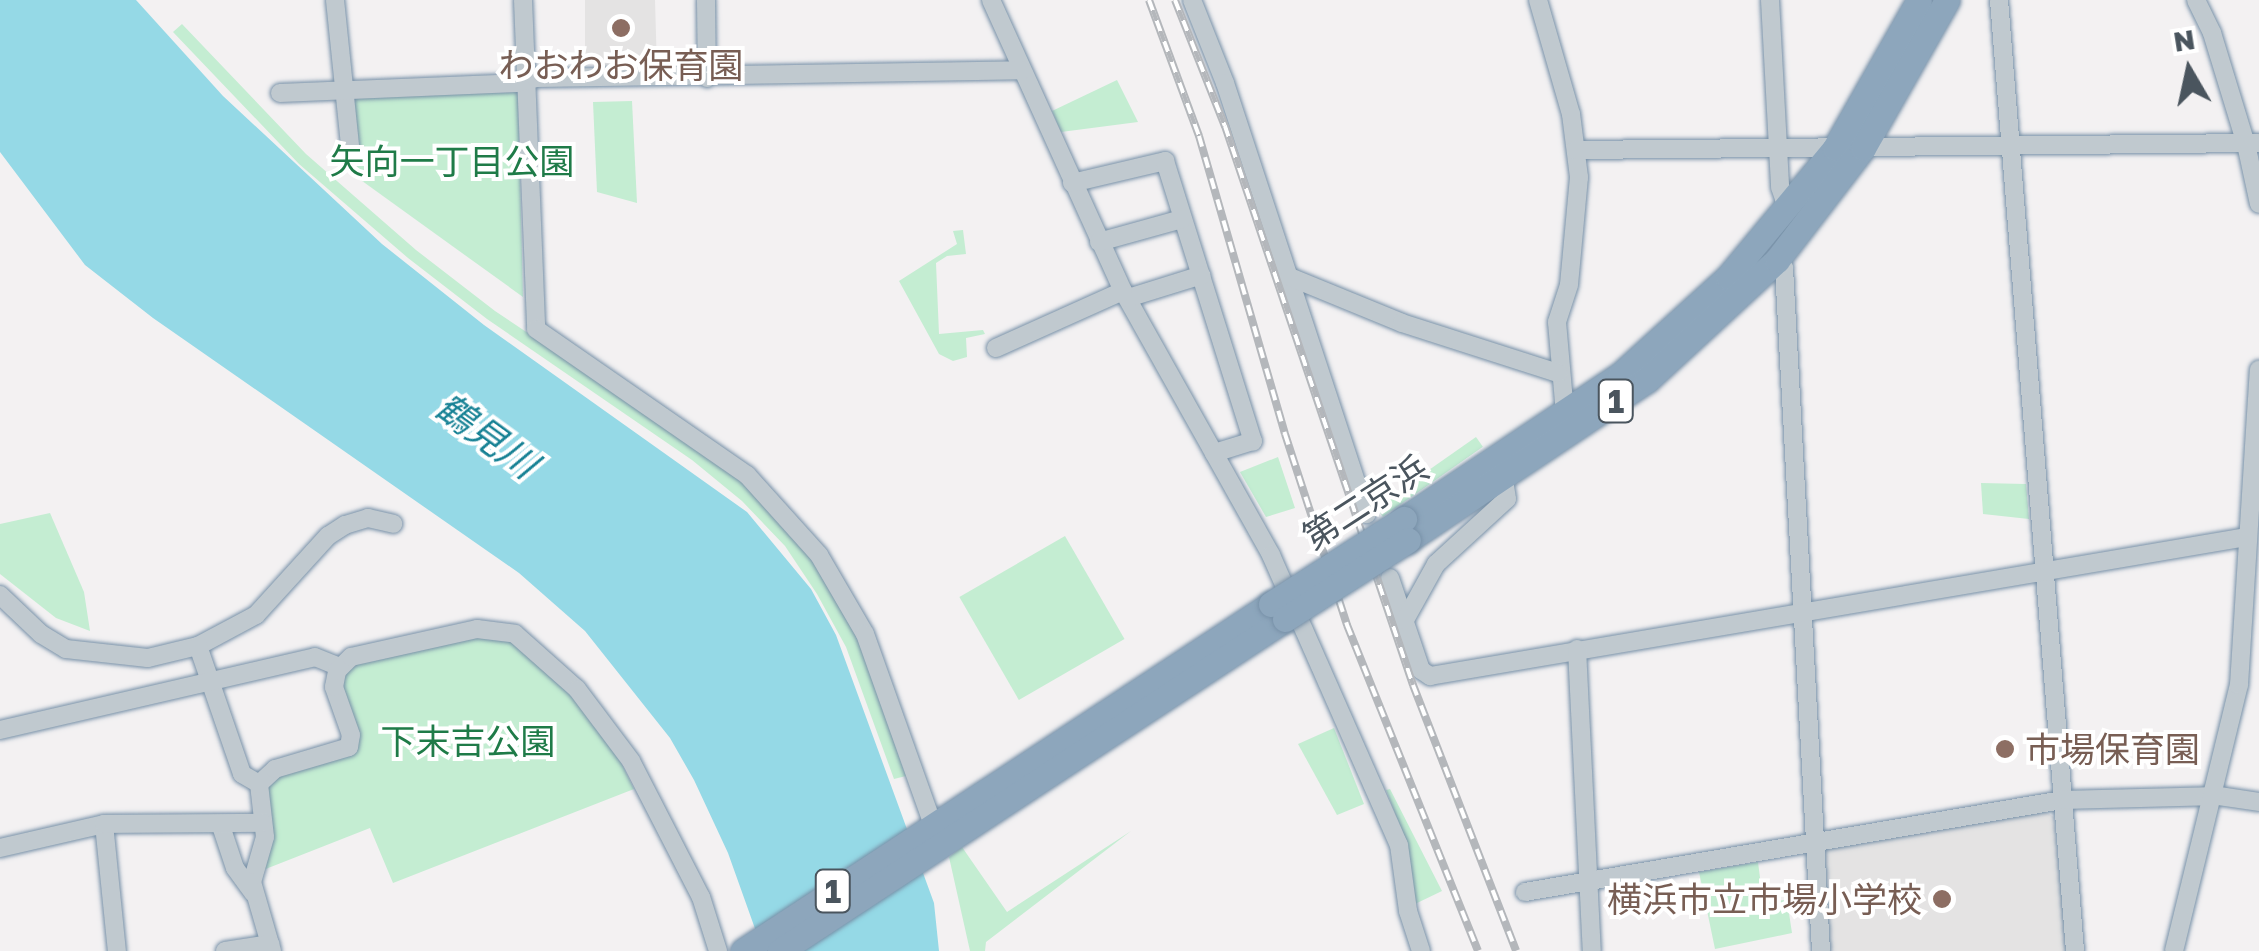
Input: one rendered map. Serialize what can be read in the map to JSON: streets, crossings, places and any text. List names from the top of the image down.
{
  "streets": {
    "highway": ["1", "第二京浜"]
  },
  "water": ["鶴見川"],
  "parks": ["矢向一丁目公園", "下末吉公園"],
  "places": ["わおわお保育園", "市場保育園", "横浜市立市場小学校"],
  "north": "top"
}
